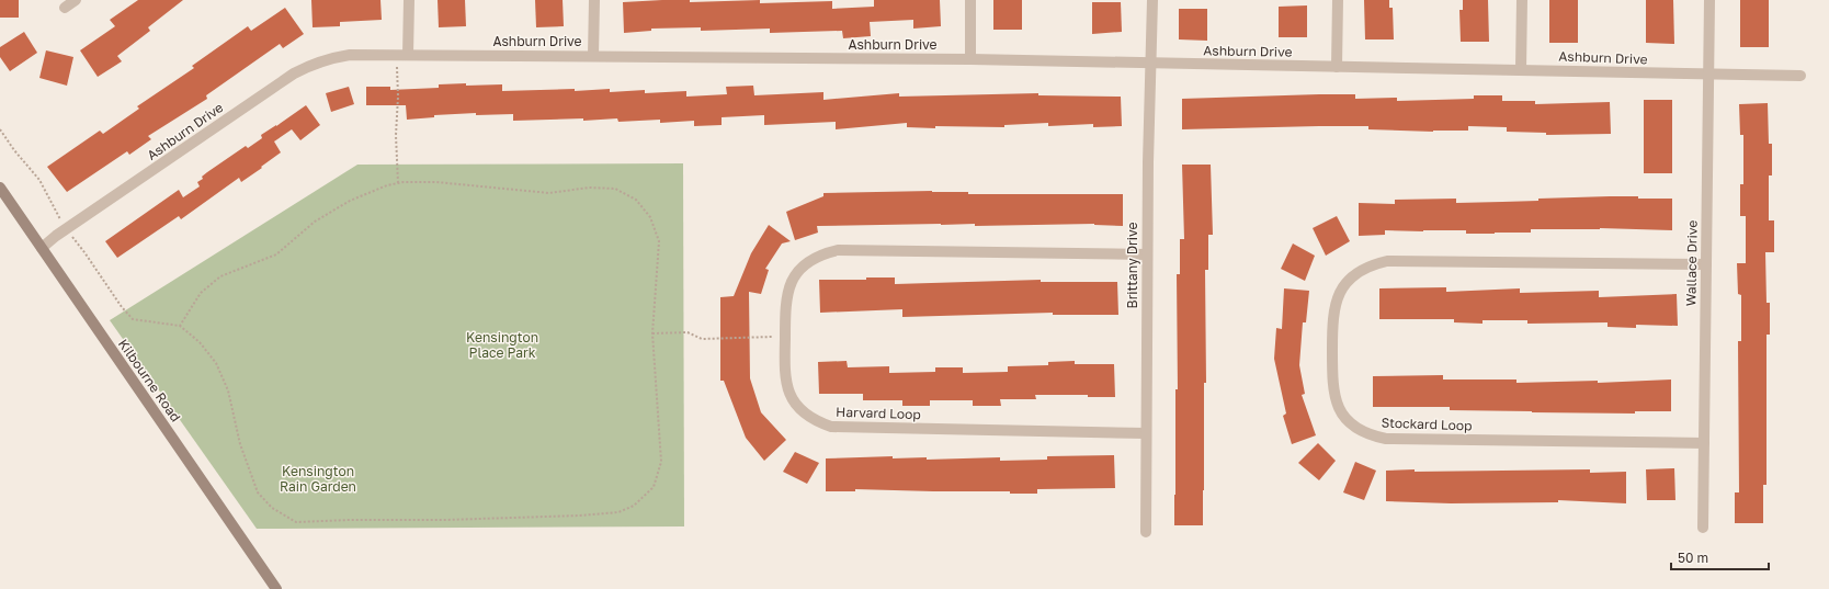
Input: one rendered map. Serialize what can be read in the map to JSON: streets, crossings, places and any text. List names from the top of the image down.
{
  "streets": {
    "main road": ["Kilbourne Road"],
    "street": [
      "Ashburn Drive",
      "Wallace Drive",
      "Brittany Drive",
      "Harvard Loop",
      "Stockard Loop"
    ]
  },
  "crossings": [
    ["Ashburn Drive", "Wallace Drive"],
    ["Ashburn Drive", "Brittany Drive"],
    ["Ashburn Drive", "Kilbourne Road"],
    ["Wallace Drive", "Stockard Loop"],
    ["Brittany Drive", "Harvard Loop"]
  ],
  "parks": ["Kensington Place Park", "Kensington Rain Garden"],
  "scale_bar": "50 m"
}
